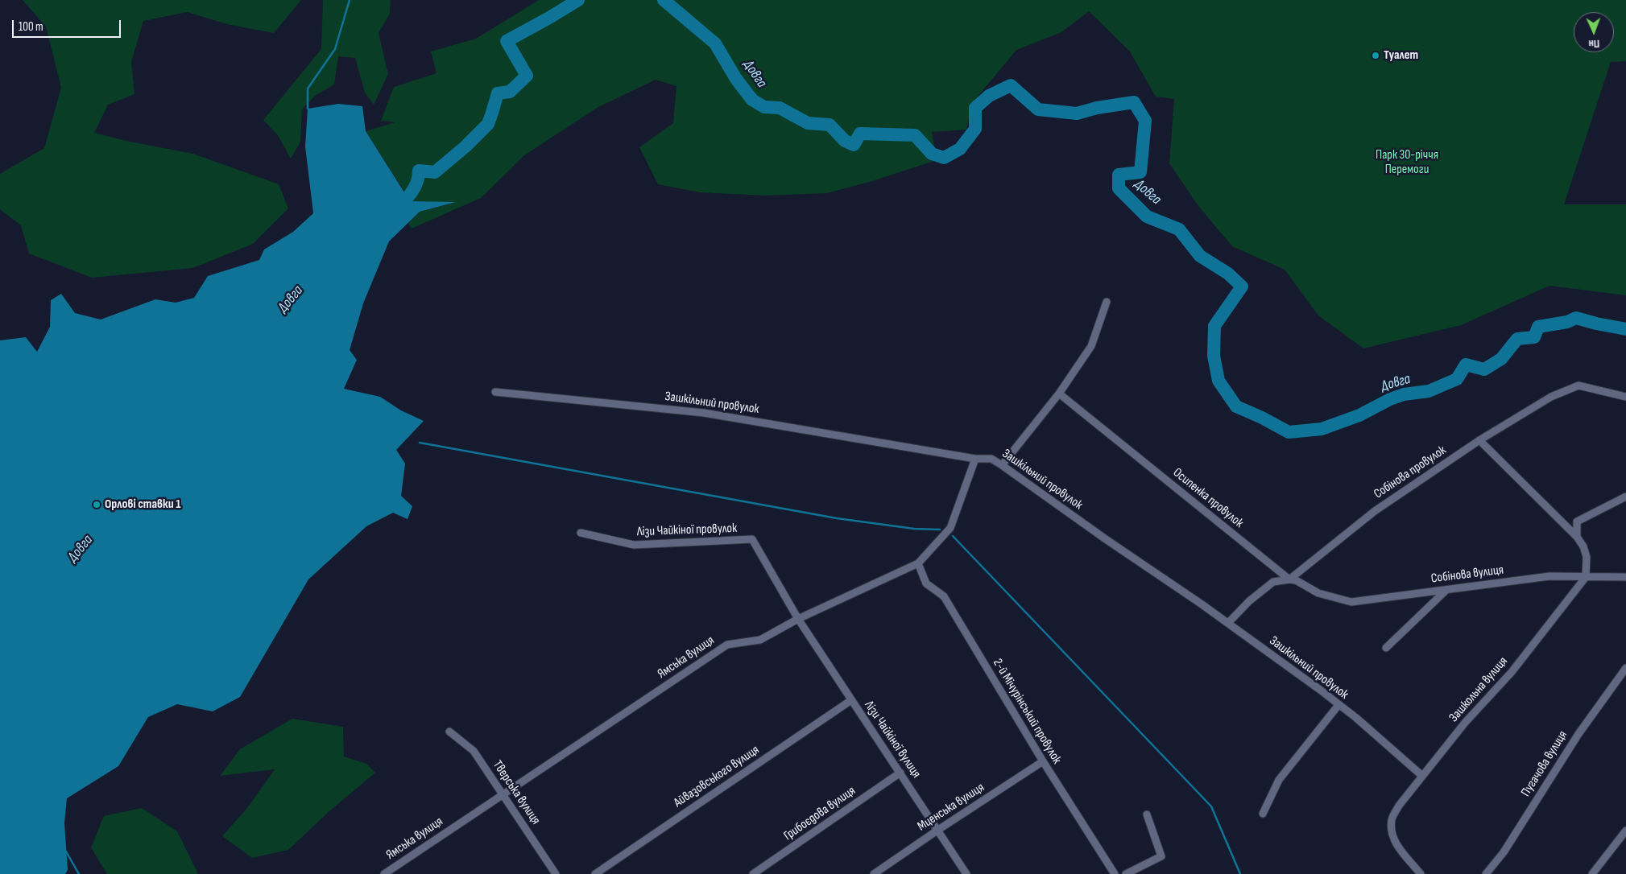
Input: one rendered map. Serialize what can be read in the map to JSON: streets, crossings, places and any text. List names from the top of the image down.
{
  "streets": {
    "street": [
      "Зашкільний провулок",
      "Собінова провулок",
      "Осипенка провулок",
      "Лізи Чайкіної провулок",
      "Собінова вулиця",
      "Ямська вулиця",
      "Зашкольна вулиця",
      "2-й Мічурінський провулок",
      "Лізи Чайкіної вулиця",
      "Пугачова вулиця",
      "Айвазовського вулиця",
      "Тверська вулиця",
      "Мценська вулиця",
      "Грибоєдова вулиця"
    ]
  },
  "crossings": [
    ["Зашкільний провулок", "Собінова провулок"],
    ["Зашкільний провулок", "Ямська вулиця"],
    ["Зашкільний провулок", "Зашкольна вулиця"],
    ["Собінова провулок", "Осипенка провулок"],
    ["Осипенка провулок", "Собінова вулиця"],
    ["Лізи Чайкіної провулок", "Ямська вулиця"],
    ["Лізи Чайкіної провулок", "Лізи Чайкіної вулиця"],
    ["Собінова вулиця", "Зашкольна вулиця"],
    ["Ямська вулиця", "2-й Мічурінський провулок"],
    ["Ямська вулиця", "Лізи Чайкіної вулиця"],
    ["Ямська вулиця", "Тверська вулиця"],
    ["2-й Мічурінський провулок", "Мценська вулиця"],
    ["Лізи Чайкіної вулиця", "Айвазовського вулиця"],
    ["Лізи Чайкіної вулиця", "Мценська вулиця"],
    ["Лізи Чайкіної вулиця", "Грибоєдова вулиця"]
  ],
  "water": ["Довга"],
  "parks": ["Парк 30-річчя Перемоги"],
  "places": ["Туалет", "Орлові ставки 1"],
  "scale_bar": "100 m",
  "north": "bottom"
}
